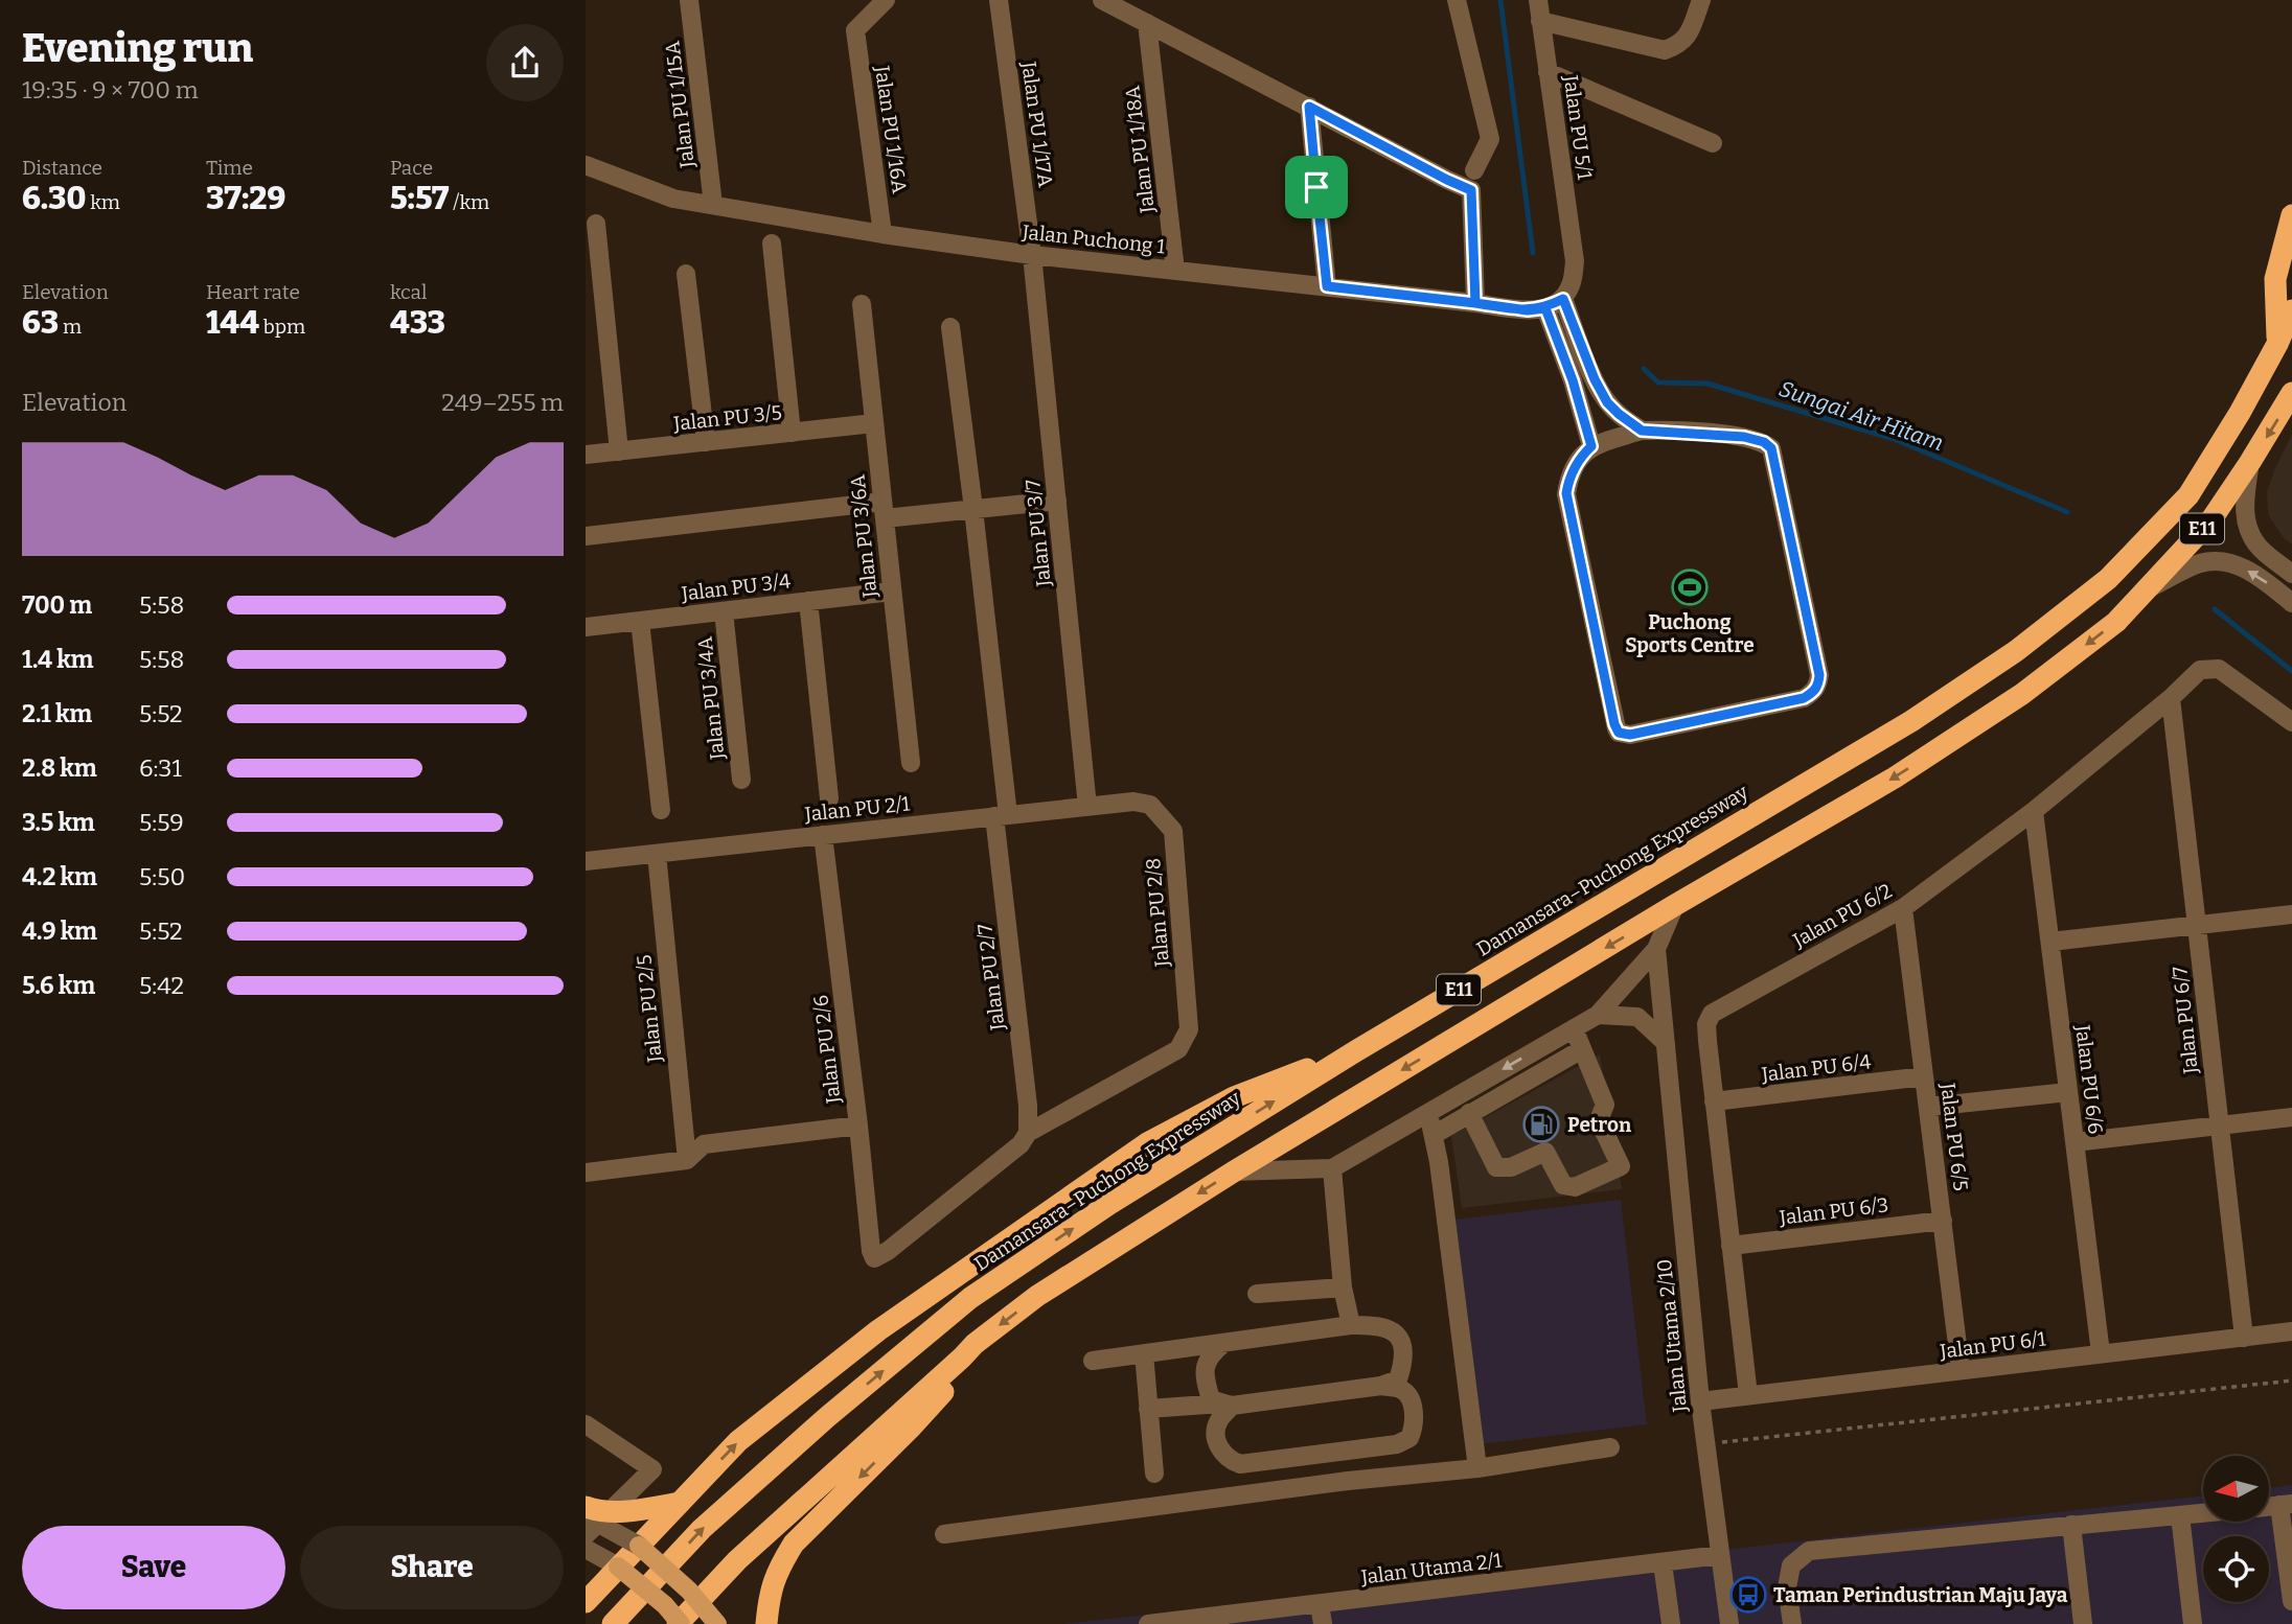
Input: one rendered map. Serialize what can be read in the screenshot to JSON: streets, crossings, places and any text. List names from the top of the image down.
{
  "streets": {
    "highway": ["E11", "Damansara–Puchong Expressway"],
    "street": [
      "Jalan PU 1/15A",
      "Jalan PU 1/17A",
      "Jalan PU 5/1",
      "Jalan PU 1/16A",
      "Jalan PU 1/18A",
      "Jalan Puchong 1",
      "Jalan PU 3/5",
      "Jalan PU 3/7",
      "Jalan PU 3/6A",
      "Jalan PU 3/4",
      "Jalan PU 3/4A",
      "Jalan PU 2/1",
      "Jalan PU 2/8",
      "Jalan PU 6/2",
      "Jalan PU 2/7",
      "Jalan PU 2/5",
      "Jalan PU 6/7",
      "Jalan PU 2/6",
      "Jalan PU 6/4",
      "Jalan PU 6/6",
      "Jalan PU 6/5",
      "Jalan PU 6/3",
      "Jalan Utama 2/10",
      "Jalan PU 6/1",
      "Jalan Utama 2/1"
    ]
  },
  "crossings": [
    ["Jalan PU 1/15A", "Jalan Puchong 1"],
    ["Jalan PU 1/17A", "Jalan Puchong 1"],
    ["Jalan PU 1/17A", "Jalan PU 3/7"],
    ["Jalan PU 5/1", "Jalan Puchong 1"],
    ["Jalan PU 1/16A", "Jalan Puchong 1"],
    ["Jalan PU 1/18A", "Jalan Puchong 1"],
    ["Jalan Puchong 1", "Jalan PU 3/7"],
    ["Jalan PU 3/5", "Jalan PU 3/6A"],
    ["E11", "Jalan Utama 2/10"],
    ["Jalan PU 3/7", "Jalan PU 2/1"],
    ["Jalan PU 3/6A", "Jalan PU 3/4"],
    ["Jalan PU 3/4", "Jalan PU 3/4A"],
    ["Jalan PU 2/1", "Jalan PU 2/8"],
    ["Jalan PU 2/1", "Jalan PU 2/7"],
    ["Jalan PU 2/1", "Jalan PU 2/5"],
    ["Jalan PU 2/1", "Jalan PU 2/6"],
    ["Jalan PU 2/8", "Jalan PU 2/7"],
    ["Jalan PU 2/8", "Jalan PU 2/6"],
    ["Jalan PU 6/2", "Jalan PU 6/7"],
    ["Jalan PU 6/2", "Jalan PU 6/4"],
    ["Jalan PU 6/2", "Jalan PU 6/6"],
    ["Jalan PU 6/2", "Jalan PU 6/5"],
    ["Jalan PU 6/2", "Jalan PU 6/3"],
    ["Jalan PU 6/2", "Jalan PU 6/1"],
    ["Jalan PU 2/7", "Jalan PU 2/6"],
    ["Jalan PU 6/7", "Jalan PU 6/1"],
    ["Jalan PU 6/4", "Jalan PU 6/5"],
    ["Jalan PU 6/6", "Jalan PU 6/1"],
    ["Jalan PU 6/5", "Jalan PU 6/3"],
    ["Jalan PU 6/5", "Jalan PU 6/1"],
    ["Jalan Utama 2/10", "Jalan PU 6/1"],
    ["Jalan Utama 2/10", "Jalan Utama 2/1"]
  ],
  "water": ["Sungai Air Hitam"],
  "places": {
    "sports": ["Puchong Sports Centre"],
    "fuel station": ["Petron"],
    "bus stop": ["Taman Perindustrian Maju Jaya"]
  },
  "north": "left",
  "page": {
    "heading": ["Evening run", "19:35 · 9 × 700 m"],
    "stats": [
      ["Distance", "6.30 km"],
      ["Time", "37:29"],
      ["Pace", "5:57 /km"],
      ["Elevation", "63 m"],
      ["Heart rate", "144 bpm"],
      ["kcal", "433"]
    ],
    "chart": ["Elevation", "249–255 m"],
    "list": [
      {
        "name": "700 m",
        "note": "5:58"
      },
      {
        "name": "1.4 km",
        "note": "5:58"
      },
      {
        "name": "2.1 km",
        "note": "5:52"
      },
      {
        "name": "2.8 km",
        "note": "6:31"
      },
      {
        "name": "3.5 km",
        "note": "5:59"
      },
      {
        "name": "4.2 km",
        "note": "5:50"
      },
      {
        "name": "4.9 km",
        "note": "5:52"
      },
      {
        "name": "5.6 km",
        "note": "5:42"
      }
    ],
    "buttons": ["Save", "Share"]
  }
}
